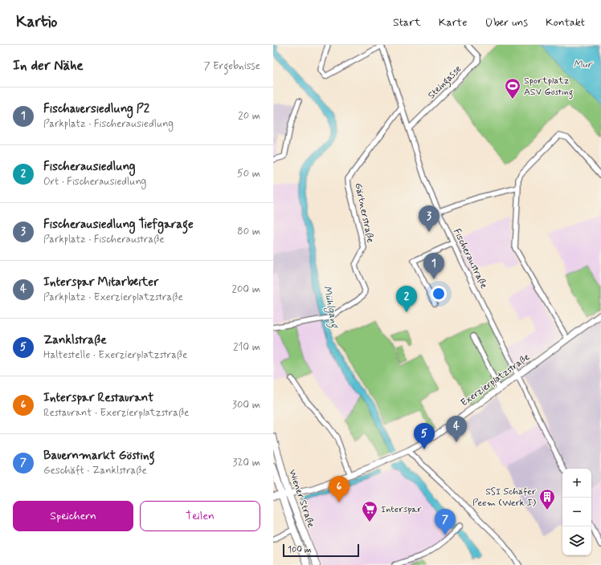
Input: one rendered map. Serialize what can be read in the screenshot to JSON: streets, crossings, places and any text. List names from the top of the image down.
{
  "streets": {
    "main road": ["Exerzierplatzstraße", "Wiener Straße"],
    "street": ["Steingasse", "Gärtnerstraße", "Fischeraustraße"]
  },
  "crossings": [
    ["Steingasse", "Fischeraustraße"],
    ["Gärtnerstraße", "Fischeraustraße"],
    ["Fischeraustraße", "Exerzierplatzstraße"],
    ["Exerzierplatzstraße", "Wiener Straße"]
  ],
  "water": ["Mur", "Mühlgang"],
  "places": {
    "sports": ["Sportplatz ASV Gösting"],
    "building": ["SSI Schäfer Peem (Werk I)"],
    "supermarket": ["Interspar"]
  },
  "scale_bar": "100 m",
  "page": {
    "header": "Kartio",
    "nav": [
      "Start",
      "Karte",
      "Über uns",
      "Kontakt"
    ],
    "heading": ["In der Nähe", "7 Ergebnisse"],
    "list": [
      {
        "mark": "1",
        "name": "Fischauersiedlung P2",
        "note": "Parkplatz · Fischerausiedlung",
        "value": "20 m"
      },
      {
        "mark": "2",
        "name": "Fischerausiedlung",
        "note": "Ort · Fischerausiedlung",
        "value": "50 m"
      },
      {
        "mark": "3",
        "name": "Fischerausiedlung Tiefgarage",
        "note": "Parkplatz · Fischeraustraße",
        "value": "80 m"
      },
      {
        "mark": "4",
        "name": "Interspar Mitarbeiter",
        "note": "Parkplatz · Exerzierplatzstraße",
        "value": "200 m"
      },
      {
        "mark": "5",
        "name": "Zanklstraße",
        "note": "Haltestelle · Exerzierplatzstraße",
        "value": "210 m"
      },
      {
        "mark": "6",
        "name": "Interspar Restaurant",
        "note": "Restaurant · Exerzierplatzstraße",
        "value": "300 m"
      },
      {
        "mark": "7",
        "name": "Bauernmarkt Gösting",
        "note": "Geschäft · Zanklstraße",
        "value": "320 m"
      }
    ],
    "pins": [
      "3",
      "1",
      "2",
      "4",
      "5",
      "6",
      "7"
    ],
    "map_buttons": ["+", "−"],
    "buttons": ["Speichern", "Teilen"],
    "scale": "100 m"
  }
}
